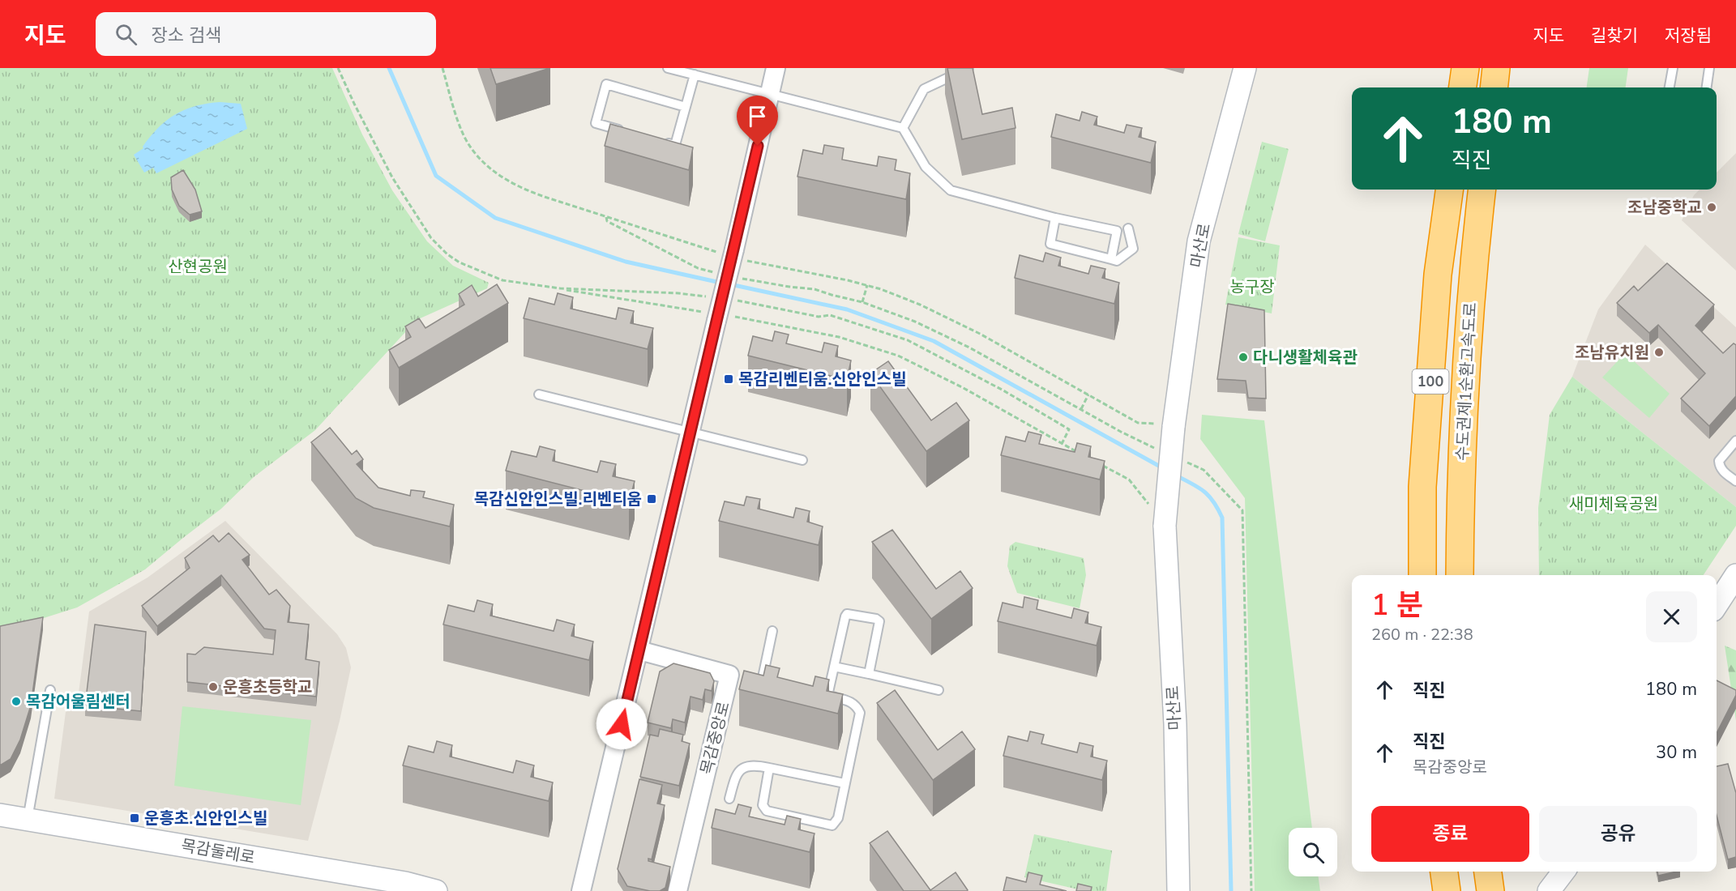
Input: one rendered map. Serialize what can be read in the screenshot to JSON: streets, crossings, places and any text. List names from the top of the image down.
{
  "streets": {
    "highway": ["100", "수도권제1순환고속도로"],
    "street": ["마산로", "목감중앙로", "목감둘레로"]
  },
  "parks": ["산현공원", "농구장", "새미체육공원"],
  "places": {
    "other": [
      "조남중학교",
      "조남유치원",
      "다니생활체육관",
      "운흥초등학교",
      "목감어울림센터"
    ],
    "transit": ["목감리벤티움.신안인스빌", "목감신안인스빌.리벤티움", "운흥초.신안인스빌"]
  },
  "page": {
    "header": "지도",
    "search": "장소 검색",
    "nav": ["지도", "길찾기", "저장됨"],
    "turn": ["180 m", "직진"],
    "heading": ["1 분", "260 m · 22:38"],
    "list": [
      {
        "name": "직진",
        "value": "180 m"
      },
      {
        "name": "직진",
        "note": "목감중앙로",
        "value": "30 m"
      }
    ],
    "buttons": ["종료", "공유"]
  }
}
